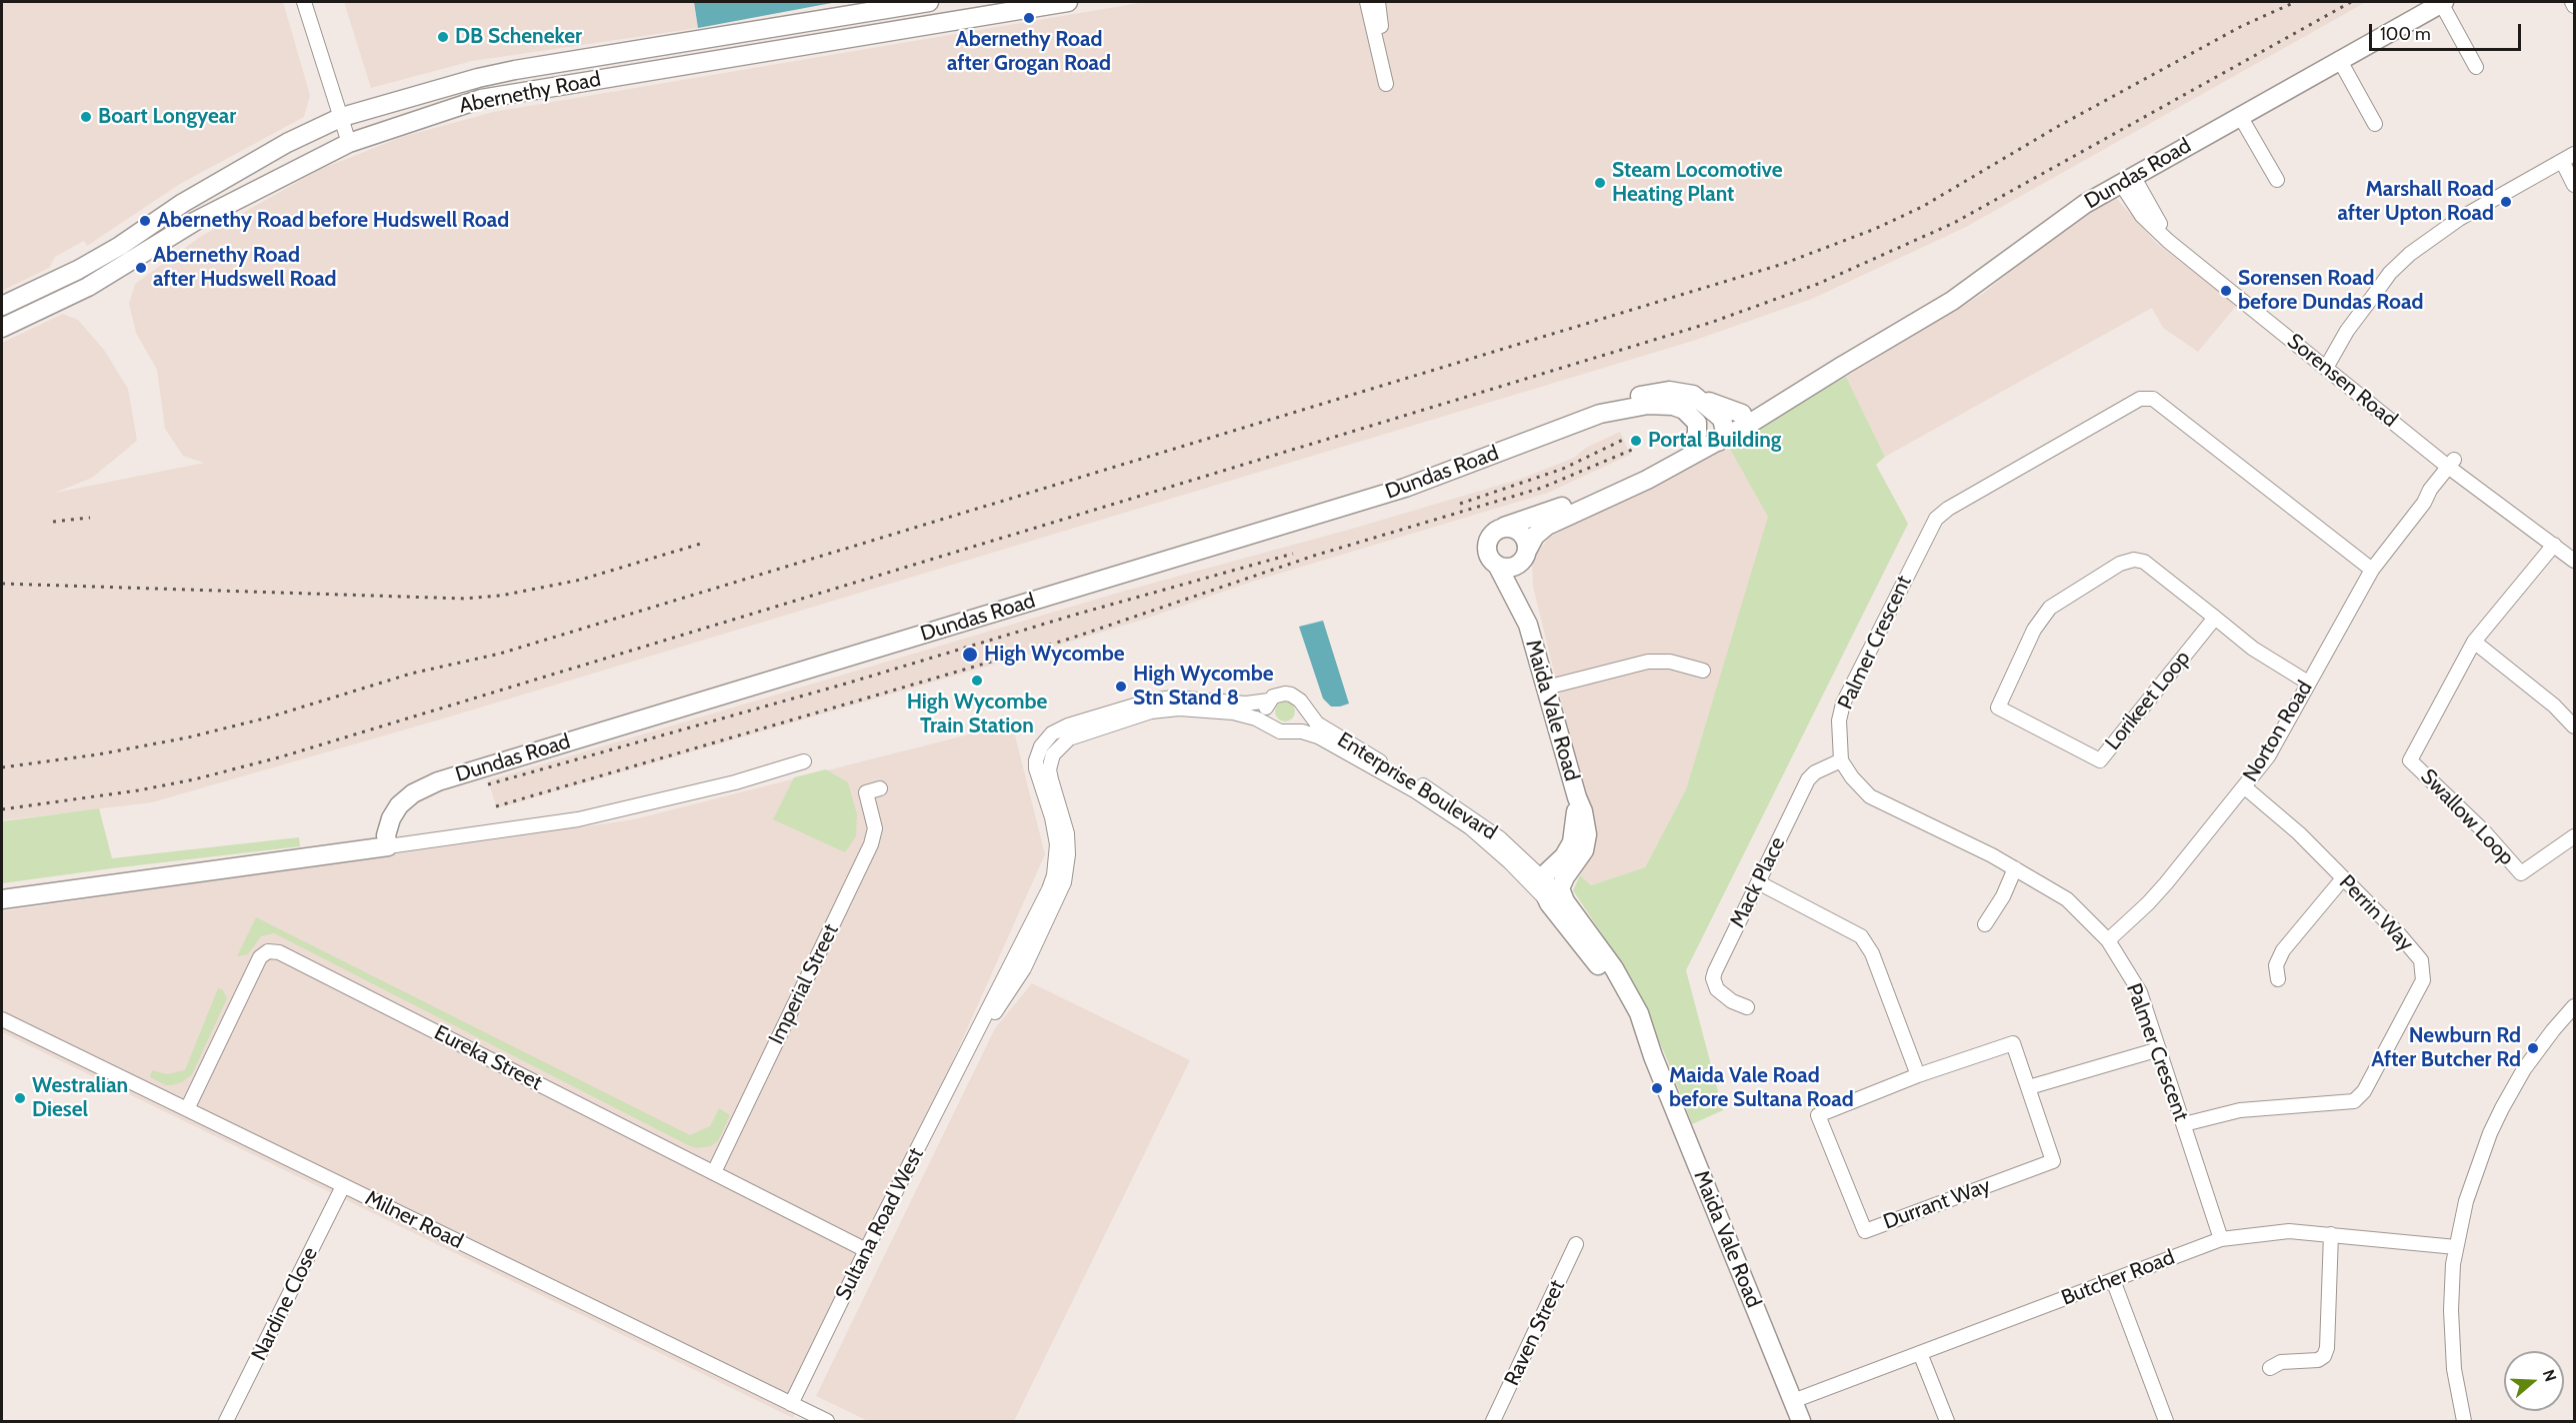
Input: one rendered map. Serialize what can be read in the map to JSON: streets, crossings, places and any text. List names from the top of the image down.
{
  "streets": {
    "main road": ["Abernethy Road", "Dundas Road", "Maida Vale Road"],
    "street": [
      "Sorensen Road",
      "Palmer Crescent",
      "Lorikeet Loop",
      "Norton Road",
      "Enterprise Boulevard",
      "Swallow Loop",
      "Mack Place",
      "Perrin Way",
      "Imperial Street",
      "Eureka Street",
      "Durrant Way",
      "Milner Road",
      "Sultana Road West",
      "Butcher Road",
      "Nardine Close",
      "Raven Street"
    ]
  },
  "crossings": [
    ["Dundas Road", "Sorensen Road"],
    ["Sorensen Road", "Norton Road"],
    ["Sorensen Road", "Swallow Loop"],
    ["Palmer Crescent", "Norton Road"],
    ["Palmer Crescent", "Mack Place"],
    ["Palmer Crescent", "Perrin Way"],
    ["Palmer Crescent", "Butcher Road"],
    ["Lorikeet Loop", "Norton Road"],
    ["Maida Vale Road", "Enterprise Boulevard"],
    ["Maida Vale Road", "Butcher Road"],
    ["Norton Road", "Perrin Way"],
    ["Enterprise Boulevard", "Sultana Road West"],
    ["Imperial Street", "Eureka Street"],
    ["Eureka Street", "Milner Road"],
    ["Eureka Street", "Sultana Road West"],
    ["Milner Road", "Sultana Road West"],
    ["Milner Road", "Nardine Close"]
  ],
  "places": [
    "Abernethy Road after Grogan Road",
    "DB Scheneker",
    "Boart Longyear",
    "Steam Locomotive Heating Plant",
    "Marshall Road after Upton Road",
    "Abernethy Road before Hudswell Road",
    "Abernethy Road after Hudswell Road",
    "Sorensen Road before Dundas Road",
    "Portal Building",
    "High Wycombe",
    "High Wycombe Train Station",
    "High Wycombe Stn Stand 8",
    "Newburn Rd After Butcher Rd",
    "Maida Vale Road before Sultana Road",
    "Westralian Diesel"
  ],
  "scale_bar": "100 m",
  "north": "right"
}
